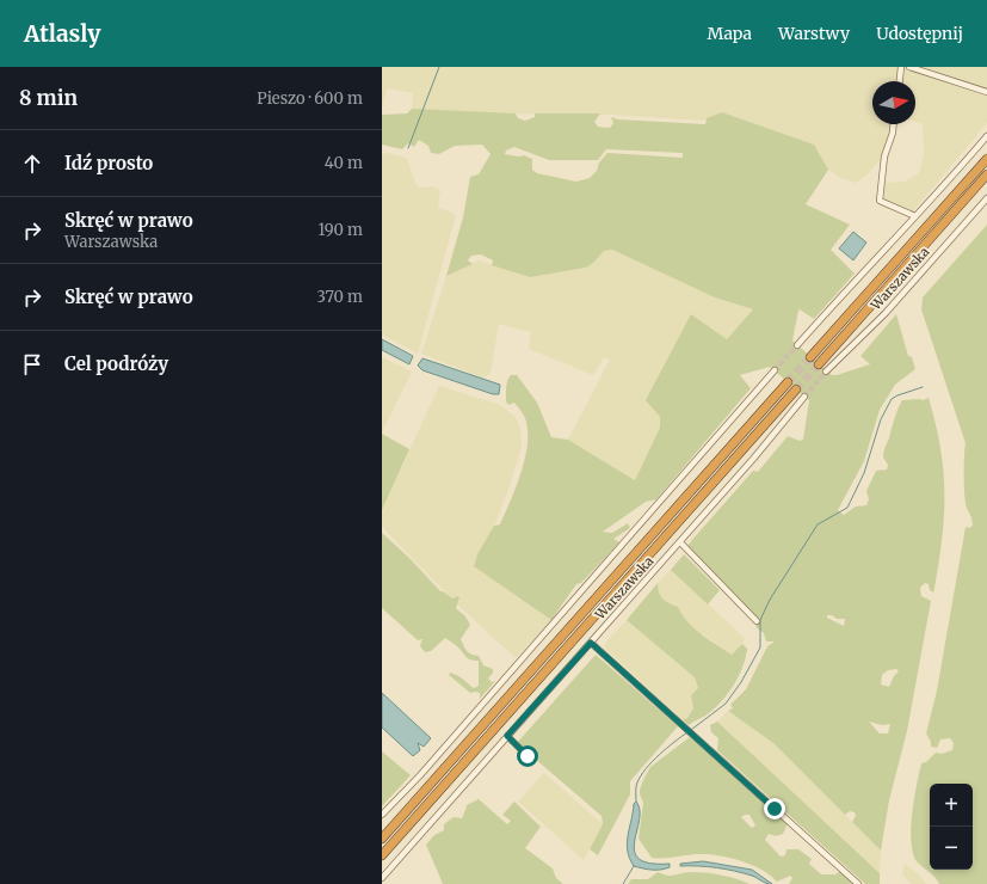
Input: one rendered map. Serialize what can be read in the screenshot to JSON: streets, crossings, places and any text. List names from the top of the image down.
{
  "streets": {
    "street": ["Warszawska"]
  },
  "north": "right",
  "page": {
    "header": "Atlasly",
    "nav": ["Mapa", "Warstwy", "Udostępnij"],
    "heading": ["8 min", "Pieszo · 600 m"],
    "list": [
      ["Idź prosto", "40 m"],
      ["Skręć w prawo", "Warszawska", "190 m"],
      ["Skręć w prawo", "370 m"],
      "Cel podróży"
    ],
    "map_buttons": ["+", "−"]
  }
}
